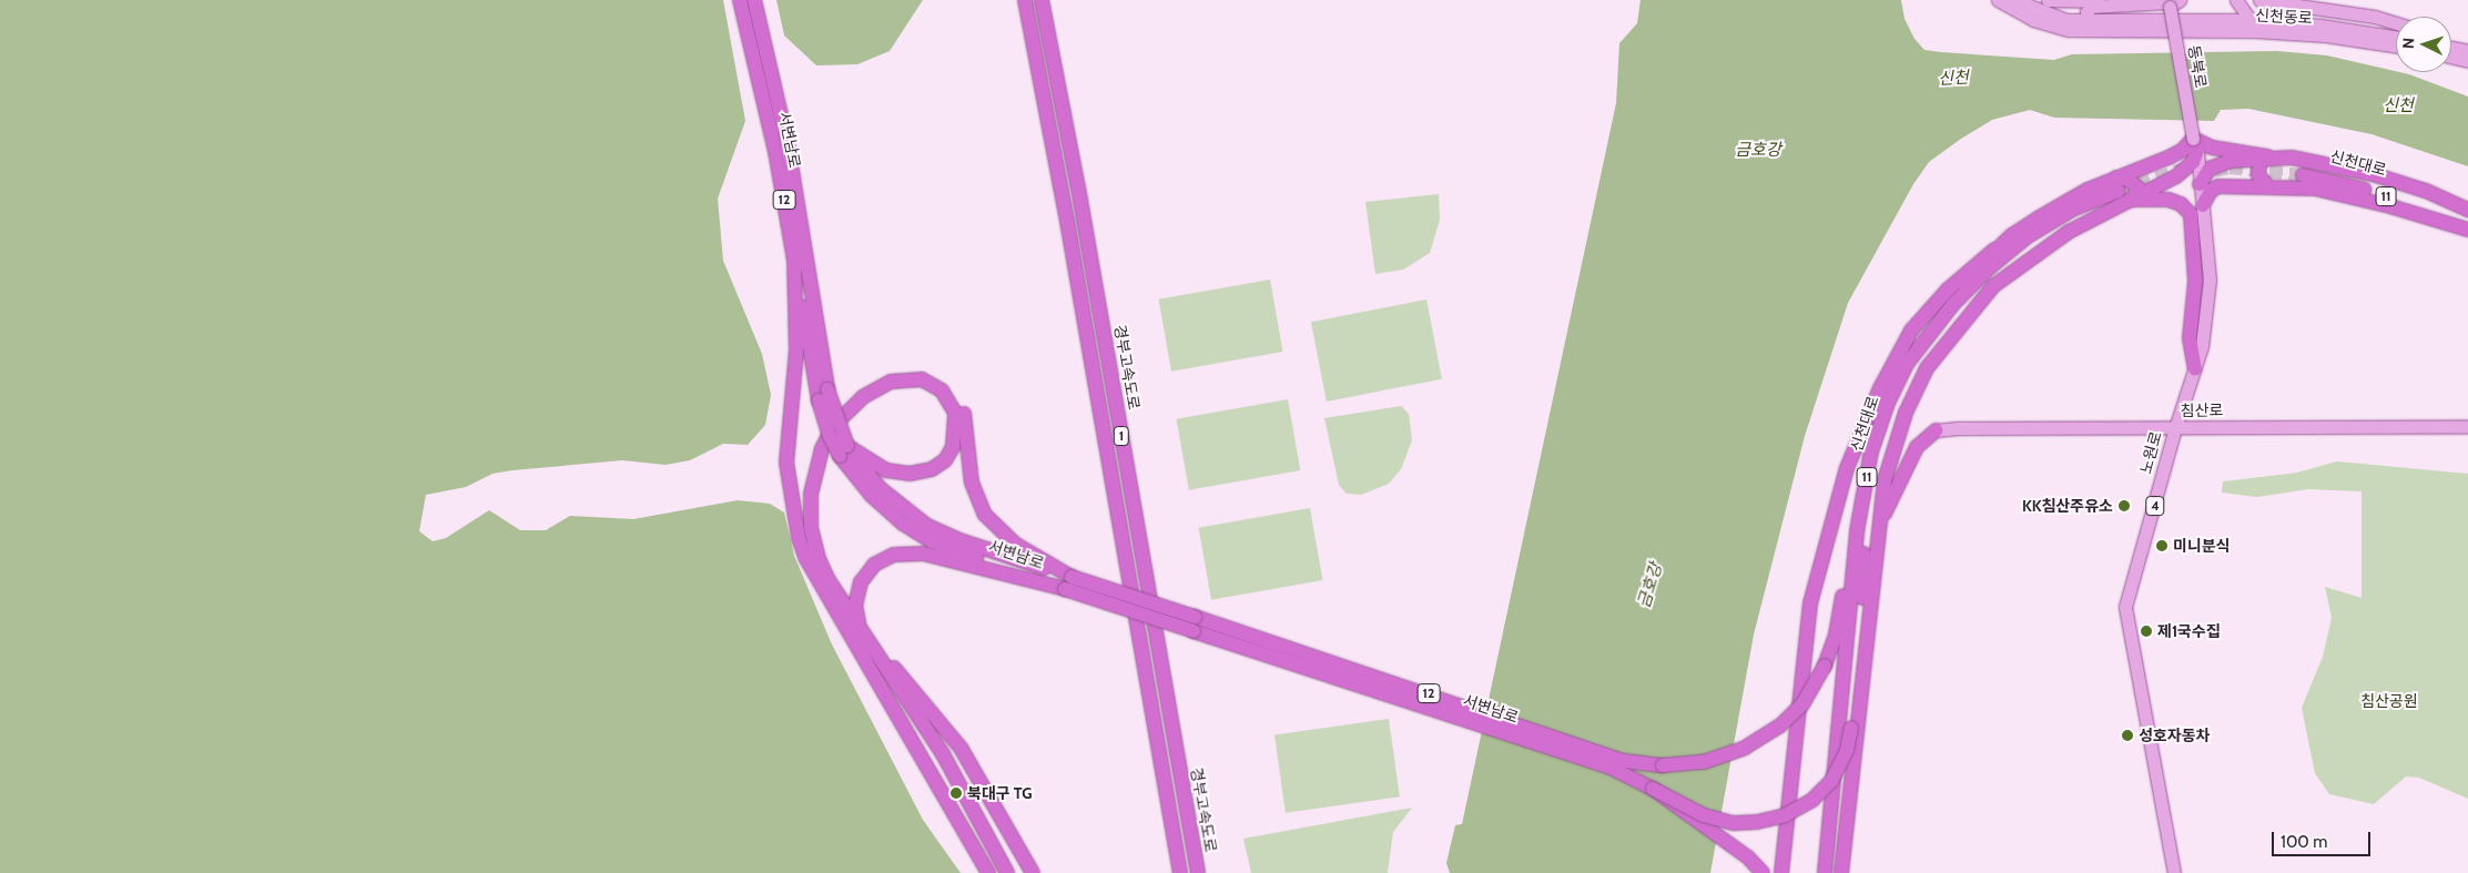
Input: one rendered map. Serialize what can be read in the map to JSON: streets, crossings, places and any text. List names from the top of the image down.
{
  "streets": {
    "highway": [
      "서변남로",
      "신천대로",
      "11",
      "12",
      "경부고속도로",
      "1"
    ],
    "main road": [
      "신천동로",
      "동북로",
      "침산로",
      "노원로",
      "4"
    ]
  },
  "crossings": [
    ["동북로", "노원로"],
    ["침산로", "노원로"]
  ],
  "water": ["신천", "금호강"],
  "parks": ["침산공원"],
  "places": [
    "KK침산주유소",
    "미니분식",
    "제1국수집",
    "성호자동차",
    "북대구 TG"
  ],
  "scale_bar": "100 m",
  "north": "left"
}
